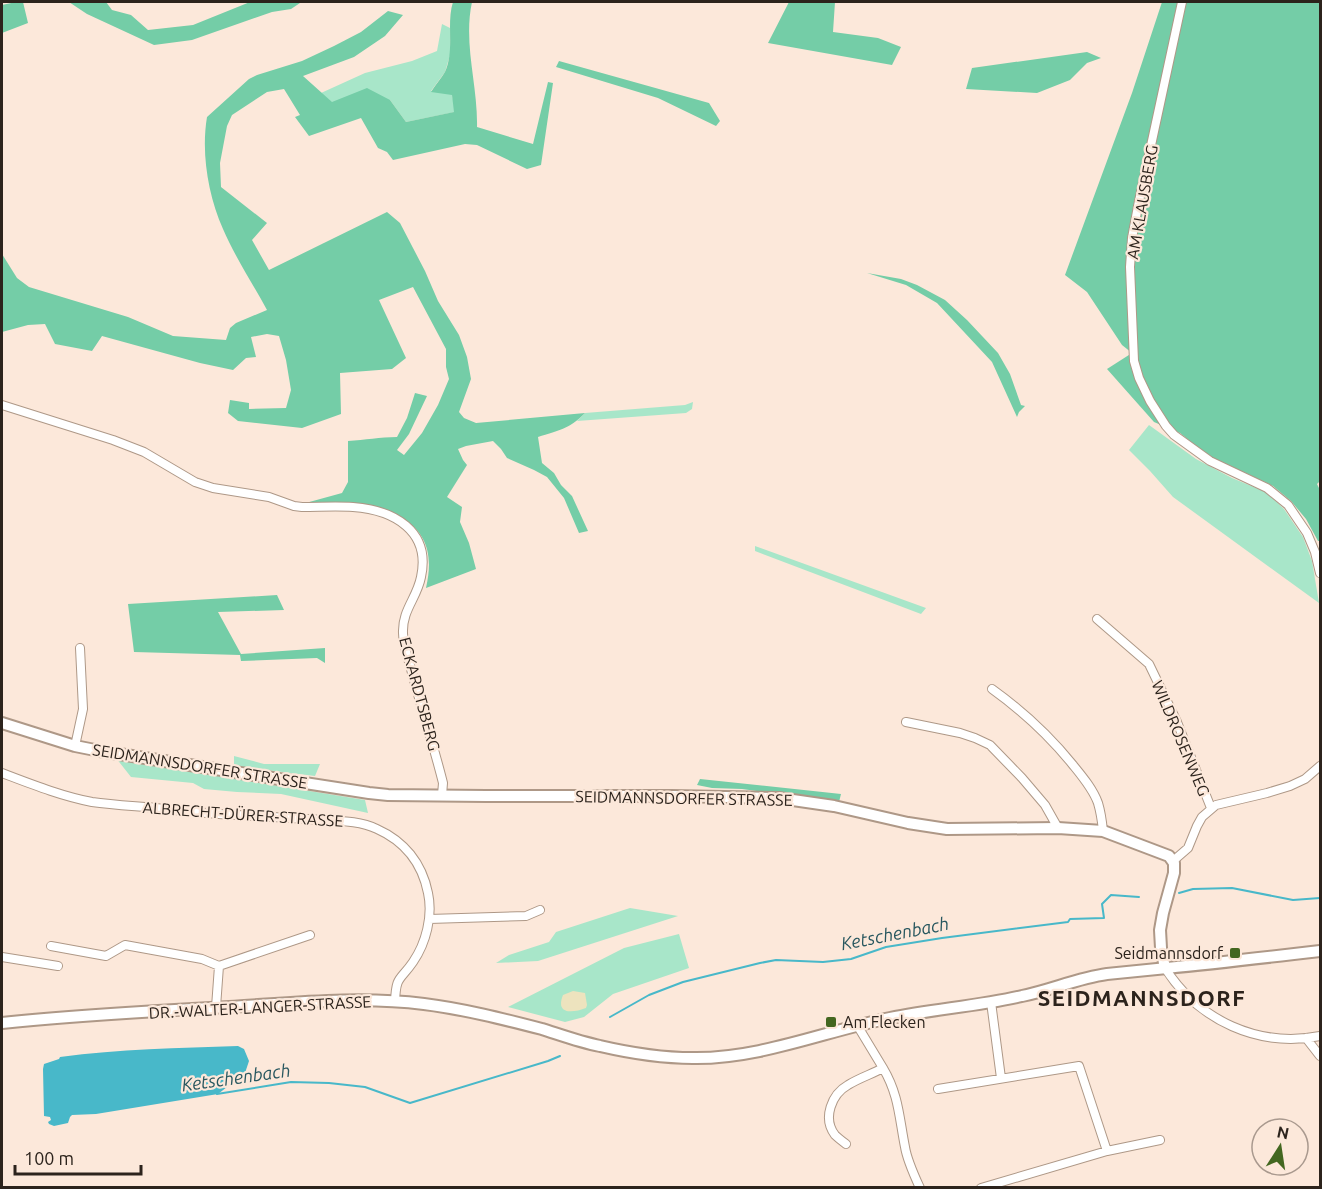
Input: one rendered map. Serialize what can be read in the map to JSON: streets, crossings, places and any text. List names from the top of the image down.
{
  "streets": {
    "street": [
      "AM KLAUSBERG",
      "ECKARDTSBERG",
      "WILDROSENWEG",
      "SEIDMANNSDORFER STRASSE",
      "ALBRECHT-DÜRER-STRASSE",
      "DR.-WALTER-LANGER-STRASSE"
    ]
  },
  "crossings": [
    ["ECKARDTSBERG", "SEIDMANNSDORFER STRASSE"],
    ["ALBRECHT-DÜRER-STRASSE", "DR.-WALTER-LANGER-STRASSE"]
  ],
  "districts": ["SEIDMANNSDORF"],
  "water": ["Ketschenbach"],
  "places": {
    "transit": ["Seidmannsdorf", "Am Flecken"]
  },
  "scale_bar": "100 m",
  "north": "top"
}
